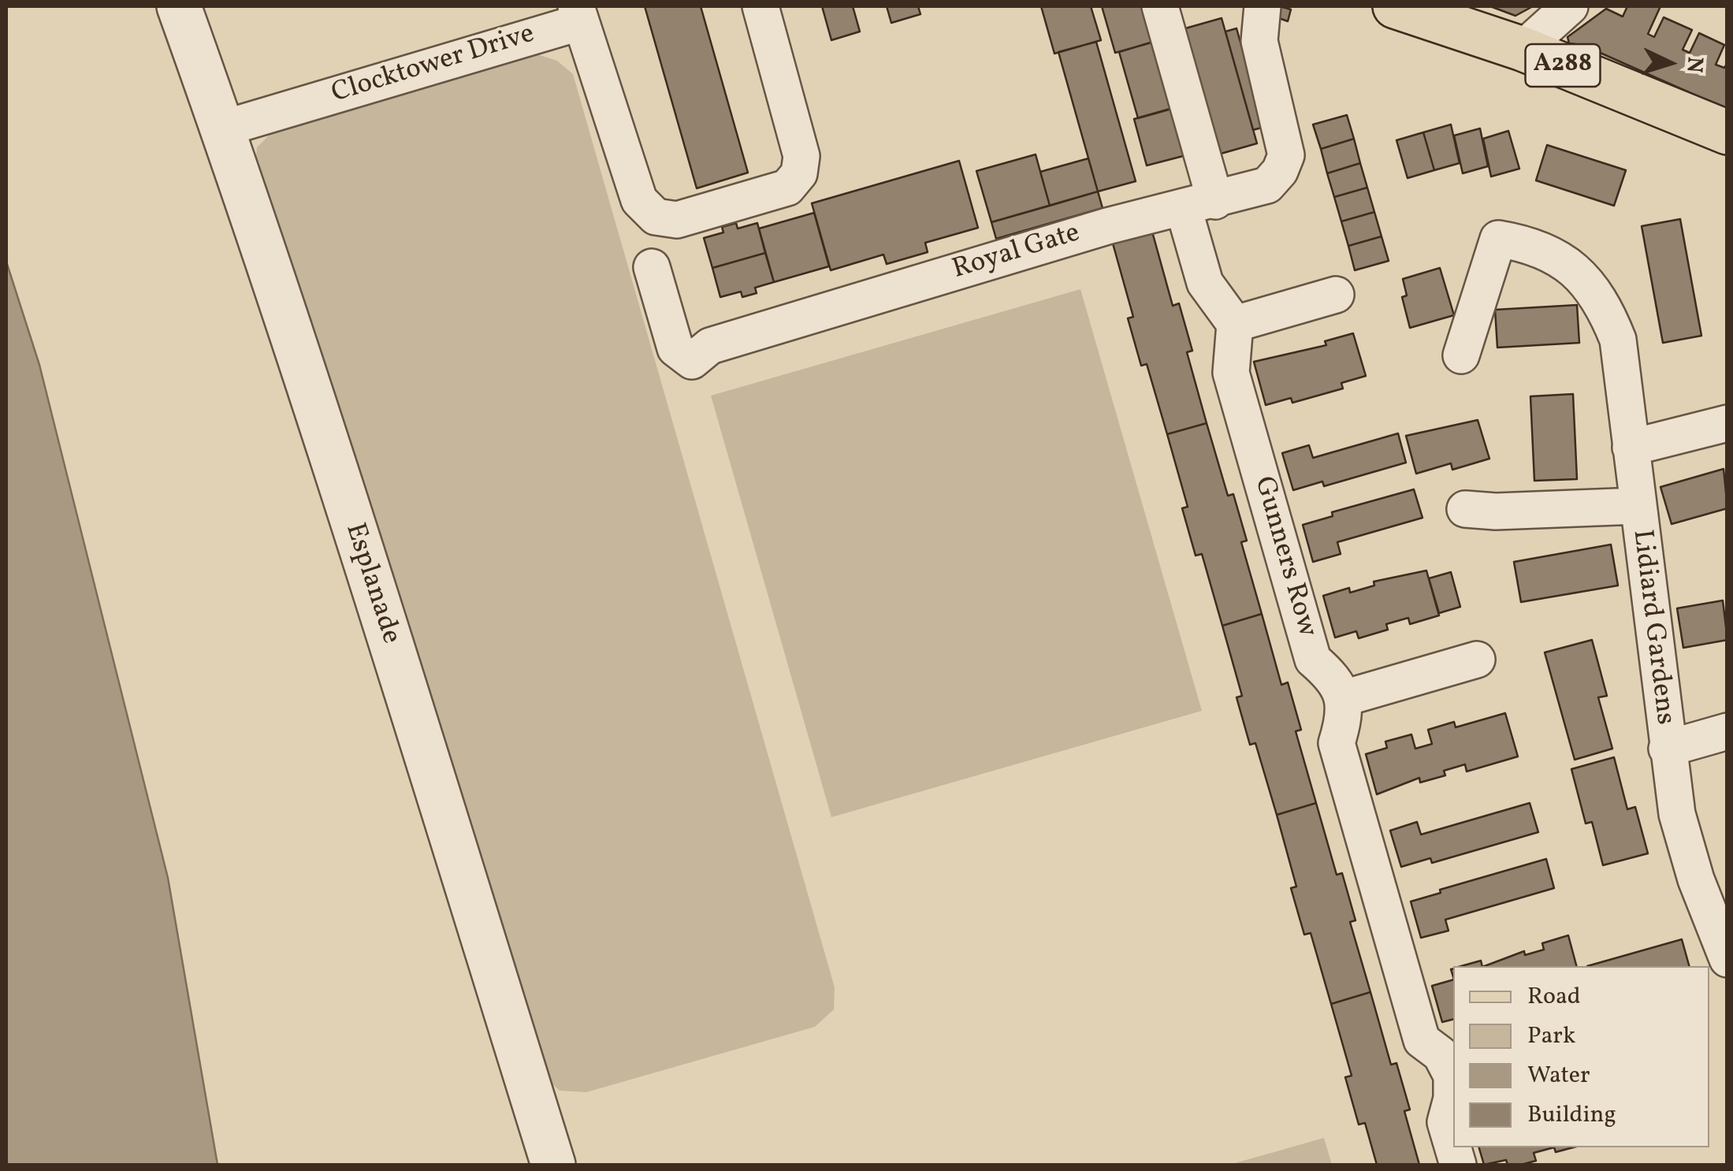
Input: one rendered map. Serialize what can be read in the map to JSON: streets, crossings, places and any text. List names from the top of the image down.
{
  "streets": {
    "main road": ["A288"],
    "street": [
      "Clocktower Drive",
      "Royal Gate",
      "Gunners Row",
      "Esplanade",
      "Lidiard Gardens"
    ]
  },
  "crossings": [
    ["Clocktower Drive", "Esplanade"]
  ],
  "legend": [
    "Road",
    "Park",
    "Water",
    "Building"
  ],
  "north": "right"
}
